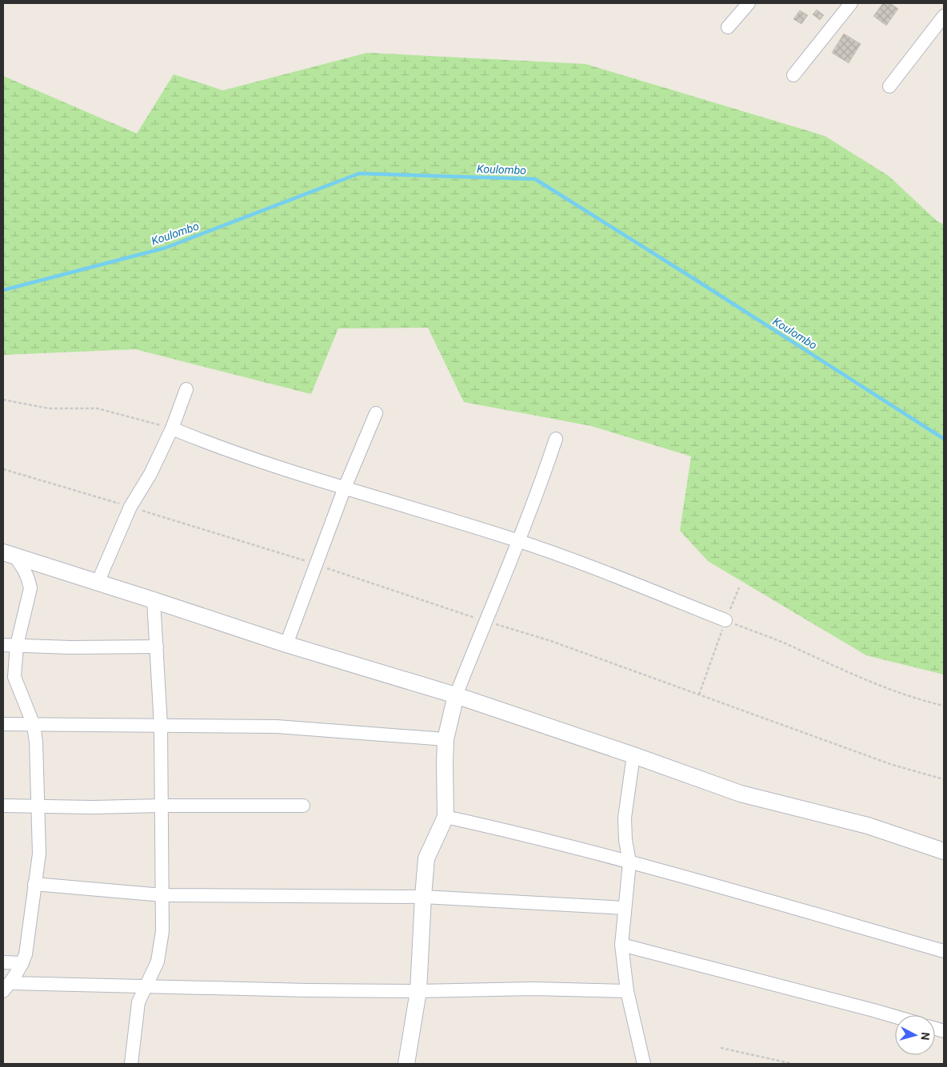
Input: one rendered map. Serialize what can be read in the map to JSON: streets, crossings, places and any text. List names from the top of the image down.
{
  "water": ["Koulombo"],
  "north": "right"
}
